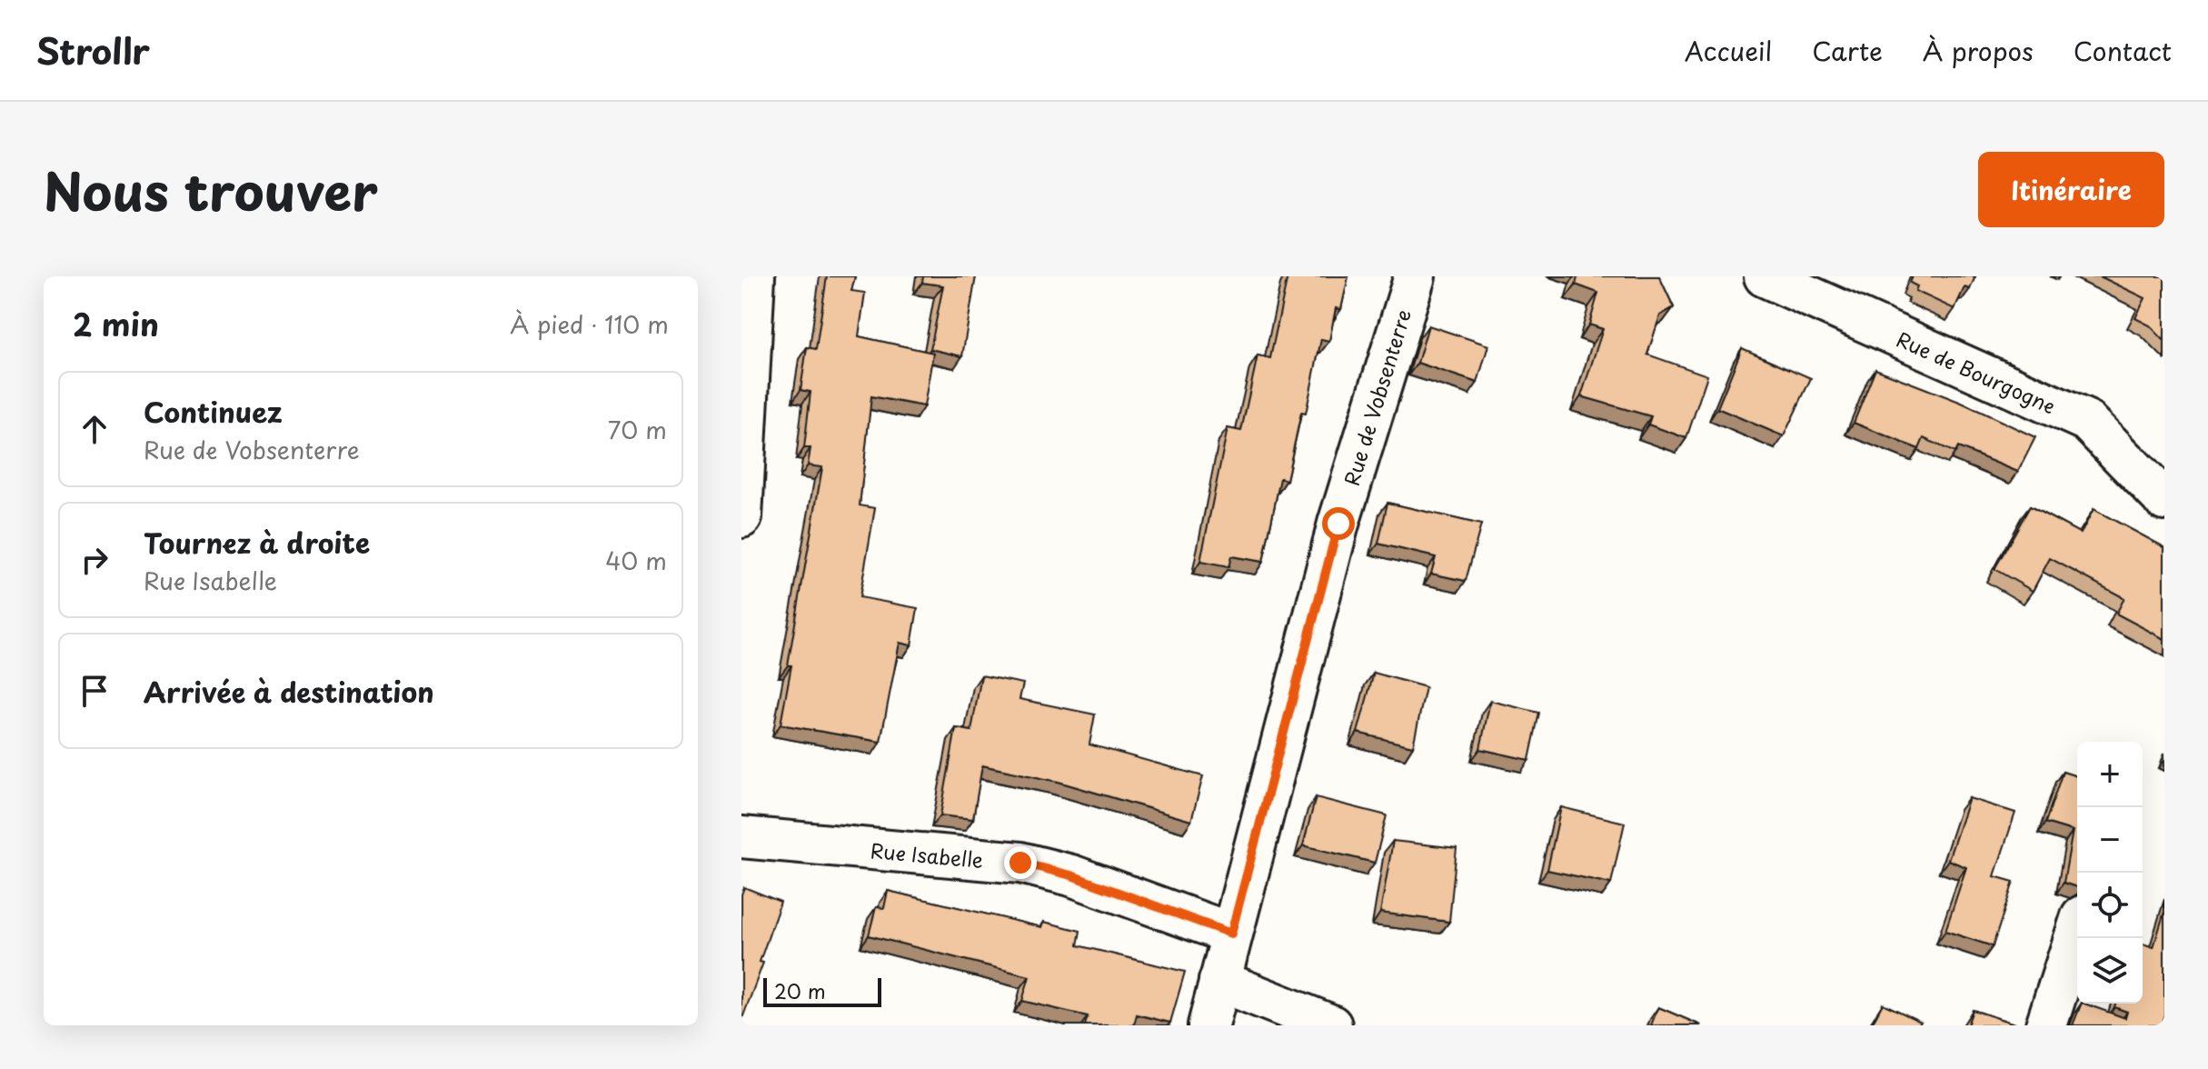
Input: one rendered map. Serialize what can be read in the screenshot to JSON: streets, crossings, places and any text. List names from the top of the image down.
{
  "streets": {
    "street": ["Rue de Bourgogne", "Rue de Vobsenterre", "Rue Isabelle"]
  },
  "crossings": [
    ["Rue de Vobsenterre", "Rue Isabelle"]
  ],
  "scale_bar": "20 m",
  "page": {
    "header": "Strollr",
    "nav": [
      "Accueil",
      "Carte",
      "À propos",
      "Contact"
    ],
    "title": "Nous trouver",
    "buttons": "Itinéraire",
    "heading": ["2 min", "À pied · 110 m"],
    "list": [
      ["Continuez", "Rue de Vobsenterre", "70 m"],
      ["Tournez à droite", "Rue Isabelle", "40 m"],
      "Arrivée à destination"
    ],
    "map_buttons": ["+", "−"],
    "scale": "20 m"
  }
}
